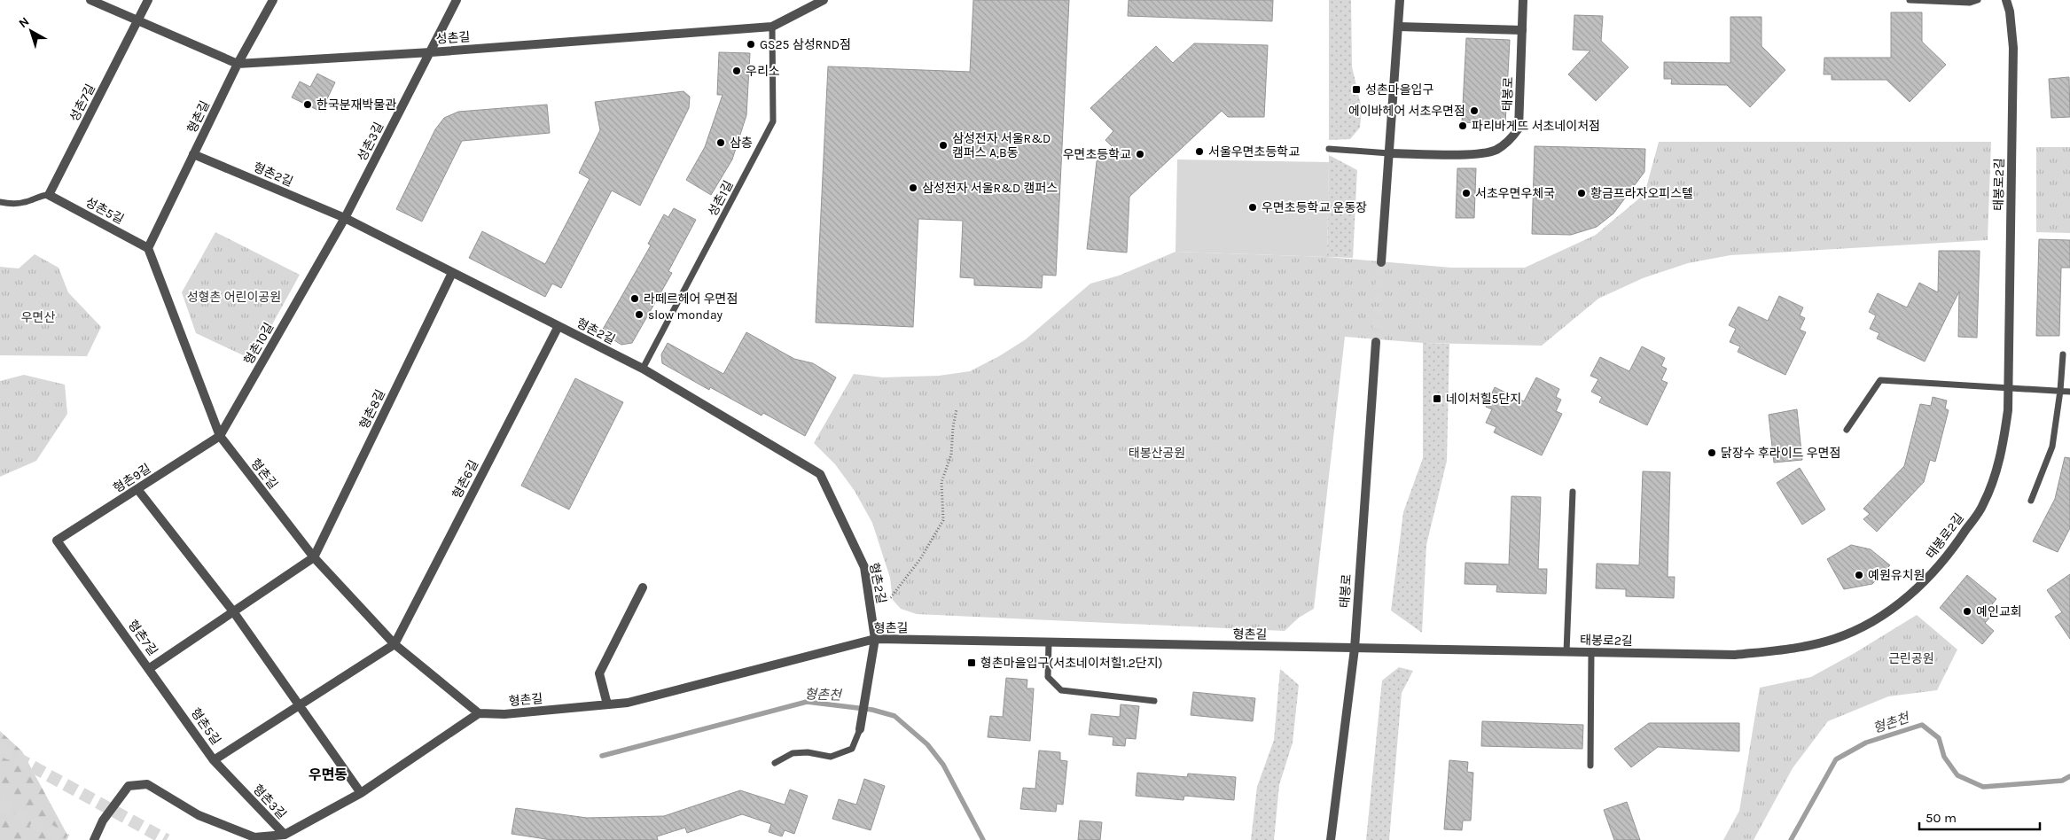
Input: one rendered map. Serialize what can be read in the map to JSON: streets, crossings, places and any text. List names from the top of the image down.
{
  "streets": {
    "street": [
      "성촌길",
      "태봉로",
      "성촌7길",
      "형촌길",
      "성촌3길",
      "형촌2길",
      "태봉로2길",
      "성촌5길",
      "형촌10길",
      "형촌8길",
      "형촌9길",
      "형촌6길",
      "형촌7길",
      "형촌5길",
      "형촌3길"
    ],
    "lane": ["성촌1길"]
  },
  "crossings": [
    ["성촌길", "성촌7길"],
    ["성촌길", "형촌길"],
    ["성촌길", "성촌3길"],
    ["성촌길", "성촌1길"],
    ["태봉로", "형촌길"],
    ["태봉로", "태봉로2길"],
    ["성촌7길", "성촌5길"],
    ["형촌길", "형촌2길"],
    ["형촌길", "태봉로2길"],
    ["형촌길", "성촌5길"],
    ["형촌길", "형촌10길"],
    ["형촌길", "형촌8길"],
    ["형촌길", "형촌9길"],
    ["형촌길", "형촌6길"],
    ["형촌길", "형촌7길"],
    ["형촌길", "형촌5길"],
    ["형촌길", "형촌3길"],
    ["성촌3길", "형촌2길"],
    ["성촌3길", "형촌10길"],
    ["형촌2길", "성촌1길"],
    ["형촌2길", "형촌10길"],
    ["형촌2길", "형촌8길"],
    ["형촌2길", "형촌6길"],
    ["형촌10길", "형촌9길"],
    ["형촌8길", "형촌7길"],
    ["형촌9길", "형촌7길"],
    ["형촌6길", "형촌5길"],
    ["형촌7길", "형촌5길"],
    ["형촌5길", "형촌3길"]
  ],
  "districts": ["우면동"],
  "water": ["형촌천"],
  "parks": [
    "성형촌 어린이공원",
    "우면산",
    "태봉산공원",
    "근린공원"
  ],
  "places": {
    "other": [
      "GS25 삼성RND점",
      "우리소",
      "한국분재박물관",
      "에이바헤어 서초우면점",
      "파리바게뜨 서초네이처점",
      "삼층",
      "삼성전자 서울R&D 캠퍼스 A,B동",
      "서울우면초등학교",
      "우면초등학교",
      "삼성전자 서울R&D 캠퍼스",
      "서초우면우체국",
      "황금프라자오피스텔",
      "우면초등학교 운동장",
      "라떼르헤어 우면점",
      "slow monday",
      "닭장수 후라이드 우면점",
      "예원유치원",
      "예인교회"
    ],
    "transit": ["성촌마을입구", "네이처힐5단지", "형촌마을입구(서초네이처힐1.2단지)"]
  },
  "scale_bar": "50 m",
  "north": "top left"
}
